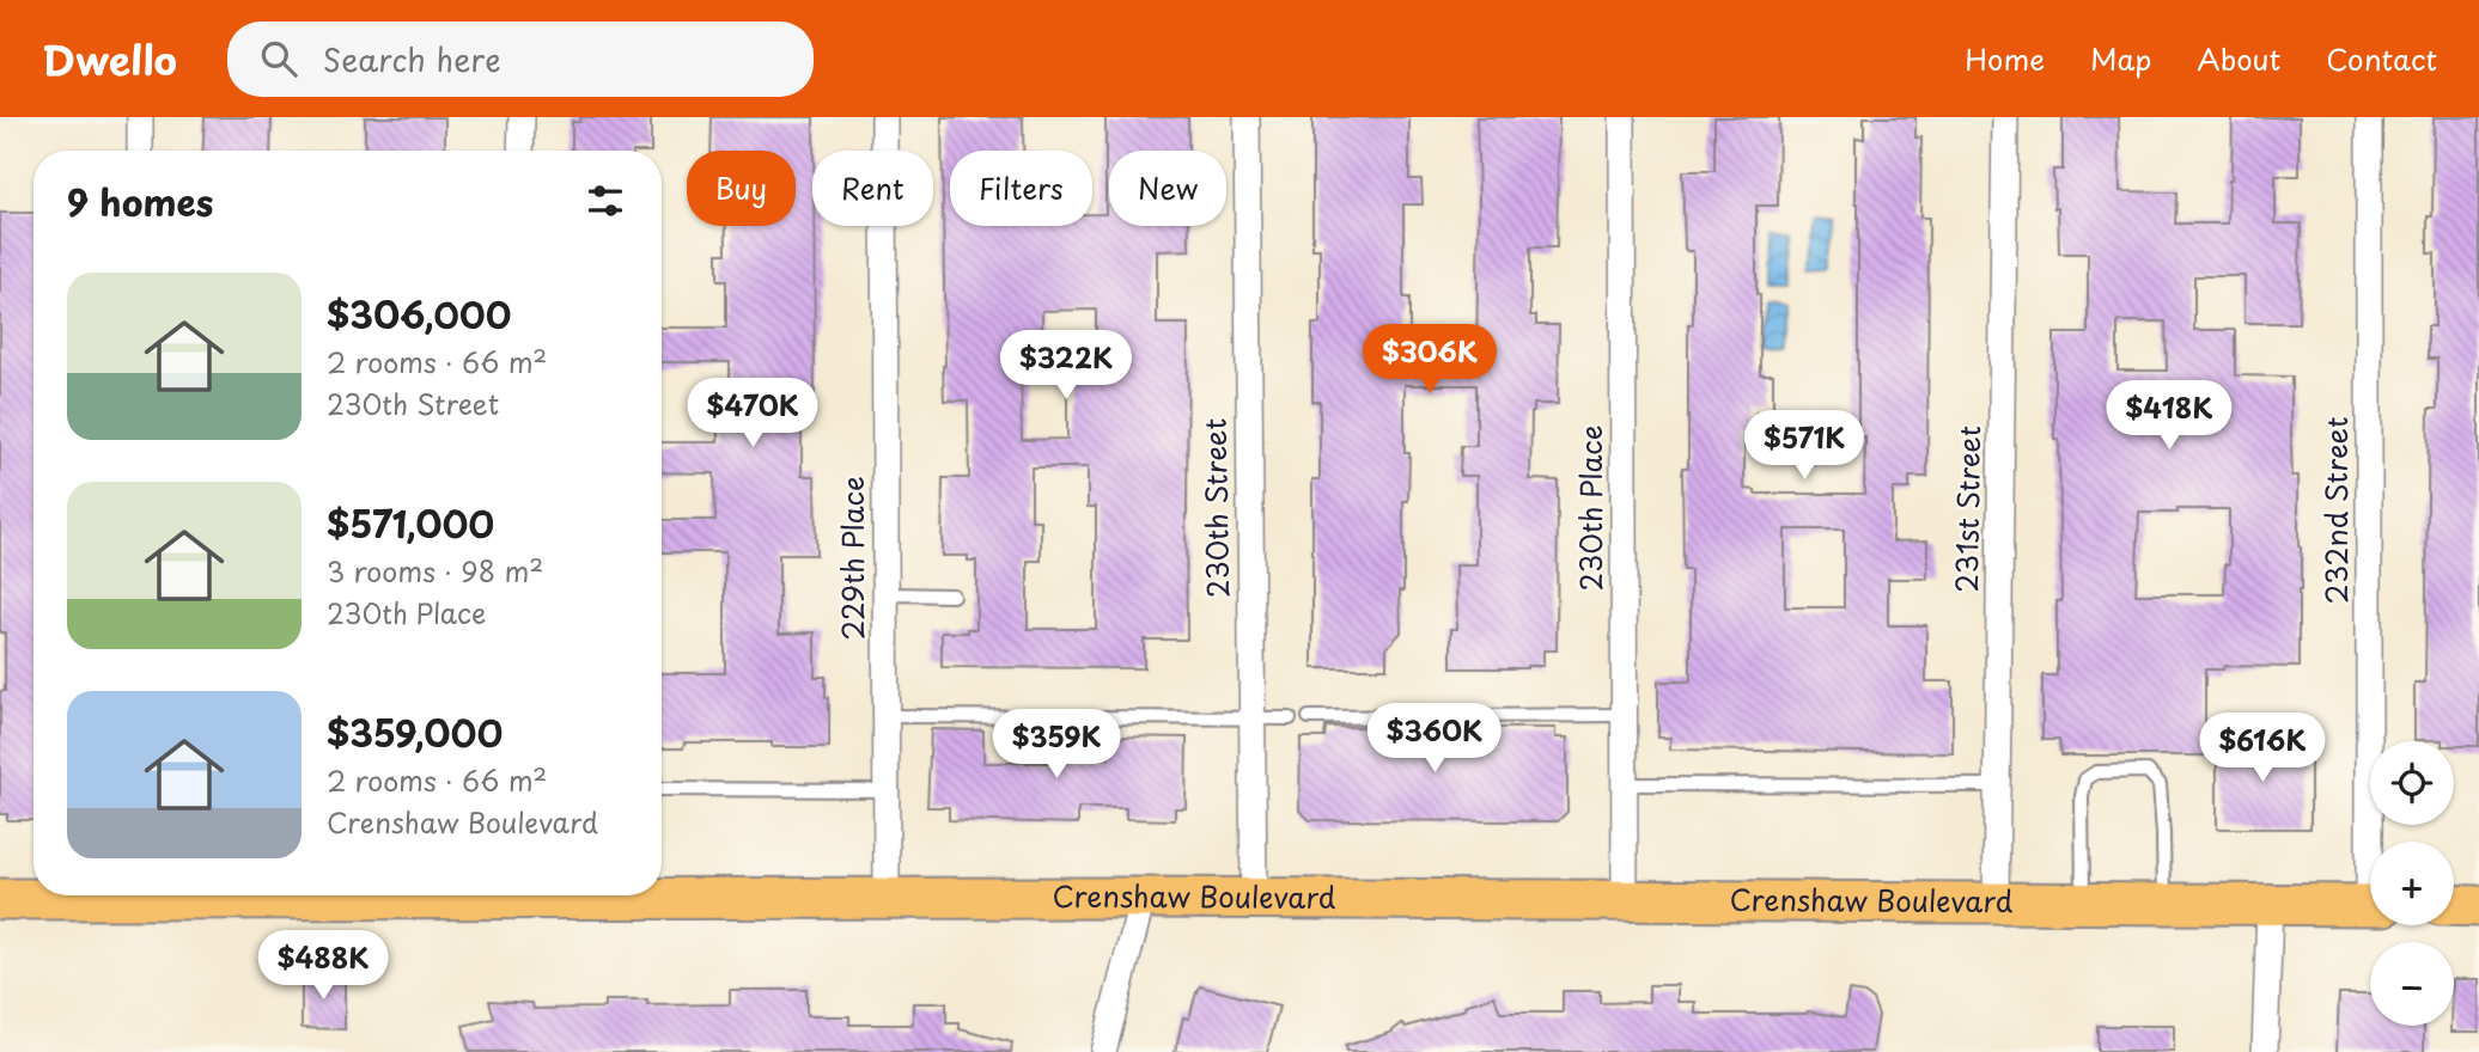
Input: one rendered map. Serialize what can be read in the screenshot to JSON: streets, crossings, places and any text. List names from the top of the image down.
{
  "streets": {
    "main road": ["Crenshaw Boulevard"],
    "street": [
      "230th Street",
      "230th Place",
      "231st Street",
      "232nd Street",
      "229th Place"
    ]
  },
  "crossings": [
    ["230th Street", "Crenshaw Boulevard"],
    ["230th Place", "Crenshaw Boulevard"],
    ["231st Street", "Crenshaw Boulevard"],
    ["229th Place", "Crenshaw Boulevard"]
  ],
  "page": {
    "header": "Dwello",
    "search": "Search here",
    "nav": [
      "Home",
      "Map",
      "About",
      "Contact"
    ],
    "chip": [
      "Buy",
      "Rent",
      "Filters",
      "New"
    ],
    "heading": "9 homes",
    "list": [
      {
        "name": "$306,000",
        "note": "2 rooms · 66 m² · 230th Street"
      },
      {
        "name": "$571,000",
        "note": "3 rooms · 98 m² · 230th Place"
      },
      {
        "name": "$359,000",
        "note": "2 rooms · 66 m² · Crenshaw Boulevard"
      }
    ],
    "price": [
      "$306K",
      "$322K",
      "$470K",
      "$418K",
      "$571K",
      "$360K",
      "$359K",
      "$616K",
      "$488K"
    ],
    "map_buttons": ["+", "−"]
  }
}
